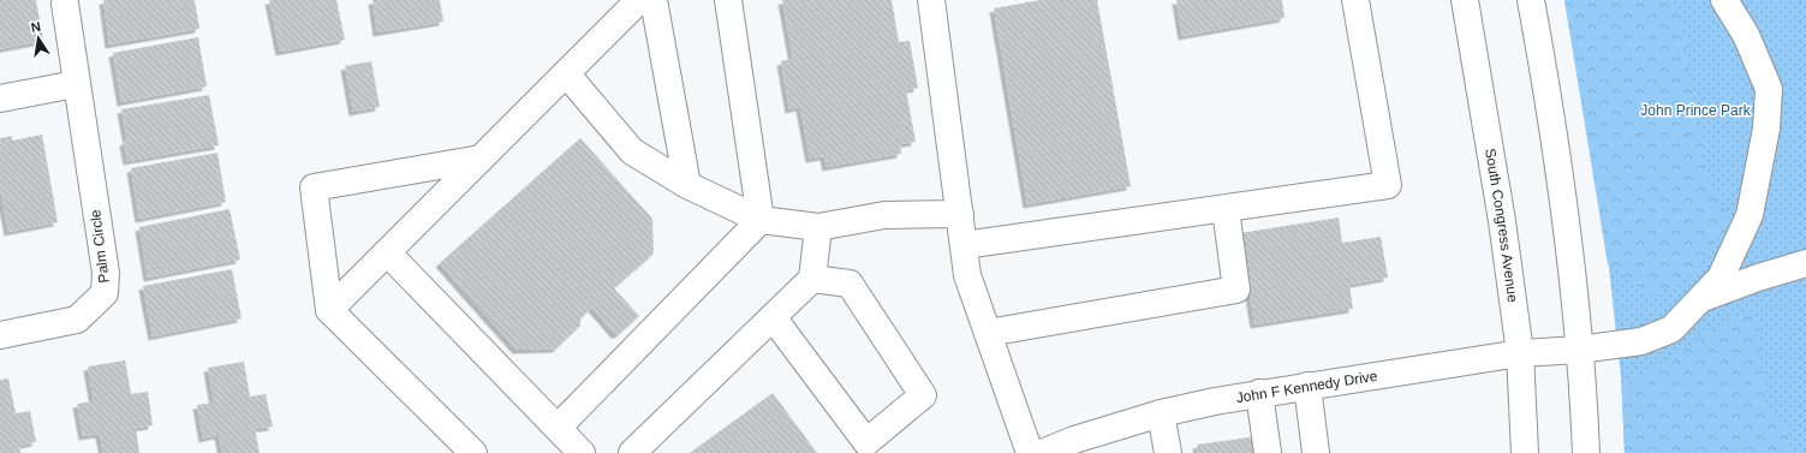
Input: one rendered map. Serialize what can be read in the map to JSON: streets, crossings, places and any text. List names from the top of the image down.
{
  "streets": {
    "street": ["South Congress Avenue", "Palm Circle", "John F Kennedy Drive"]
  },
  "crossings": [
    ["South Congress Avenue", "John F Kennedy Drive"]
  ],
  "parks": ["John Prince Park"],
  "north": "top"
}
